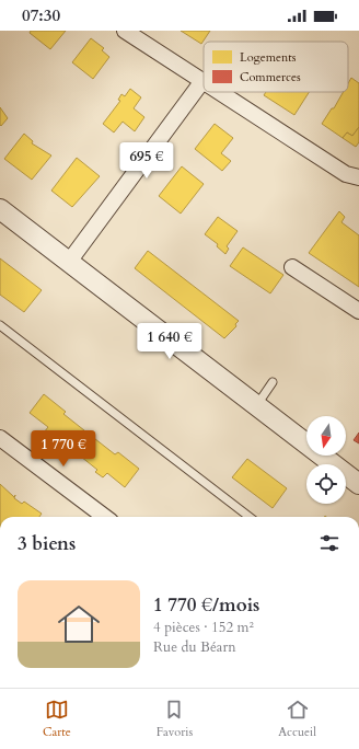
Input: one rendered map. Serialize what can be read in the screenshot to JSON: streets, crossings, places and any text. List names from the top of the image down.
{
  "legend": ["Logements", "Commerces"],
  "north": "bottom",
  "page": {
    "status": "07:30",
    "price": ["695 €", "1 640 €", "1 770 €"],
    "heading": "3 biens",
    "list": [
      {
        "name": "1 770 €/mois",
        "note": "4 pièces · 152 m² · Rue du Béarn"
      }
    ],
    "tabs": ["Carte", "Favoris", "Accueil"]
  }
}
